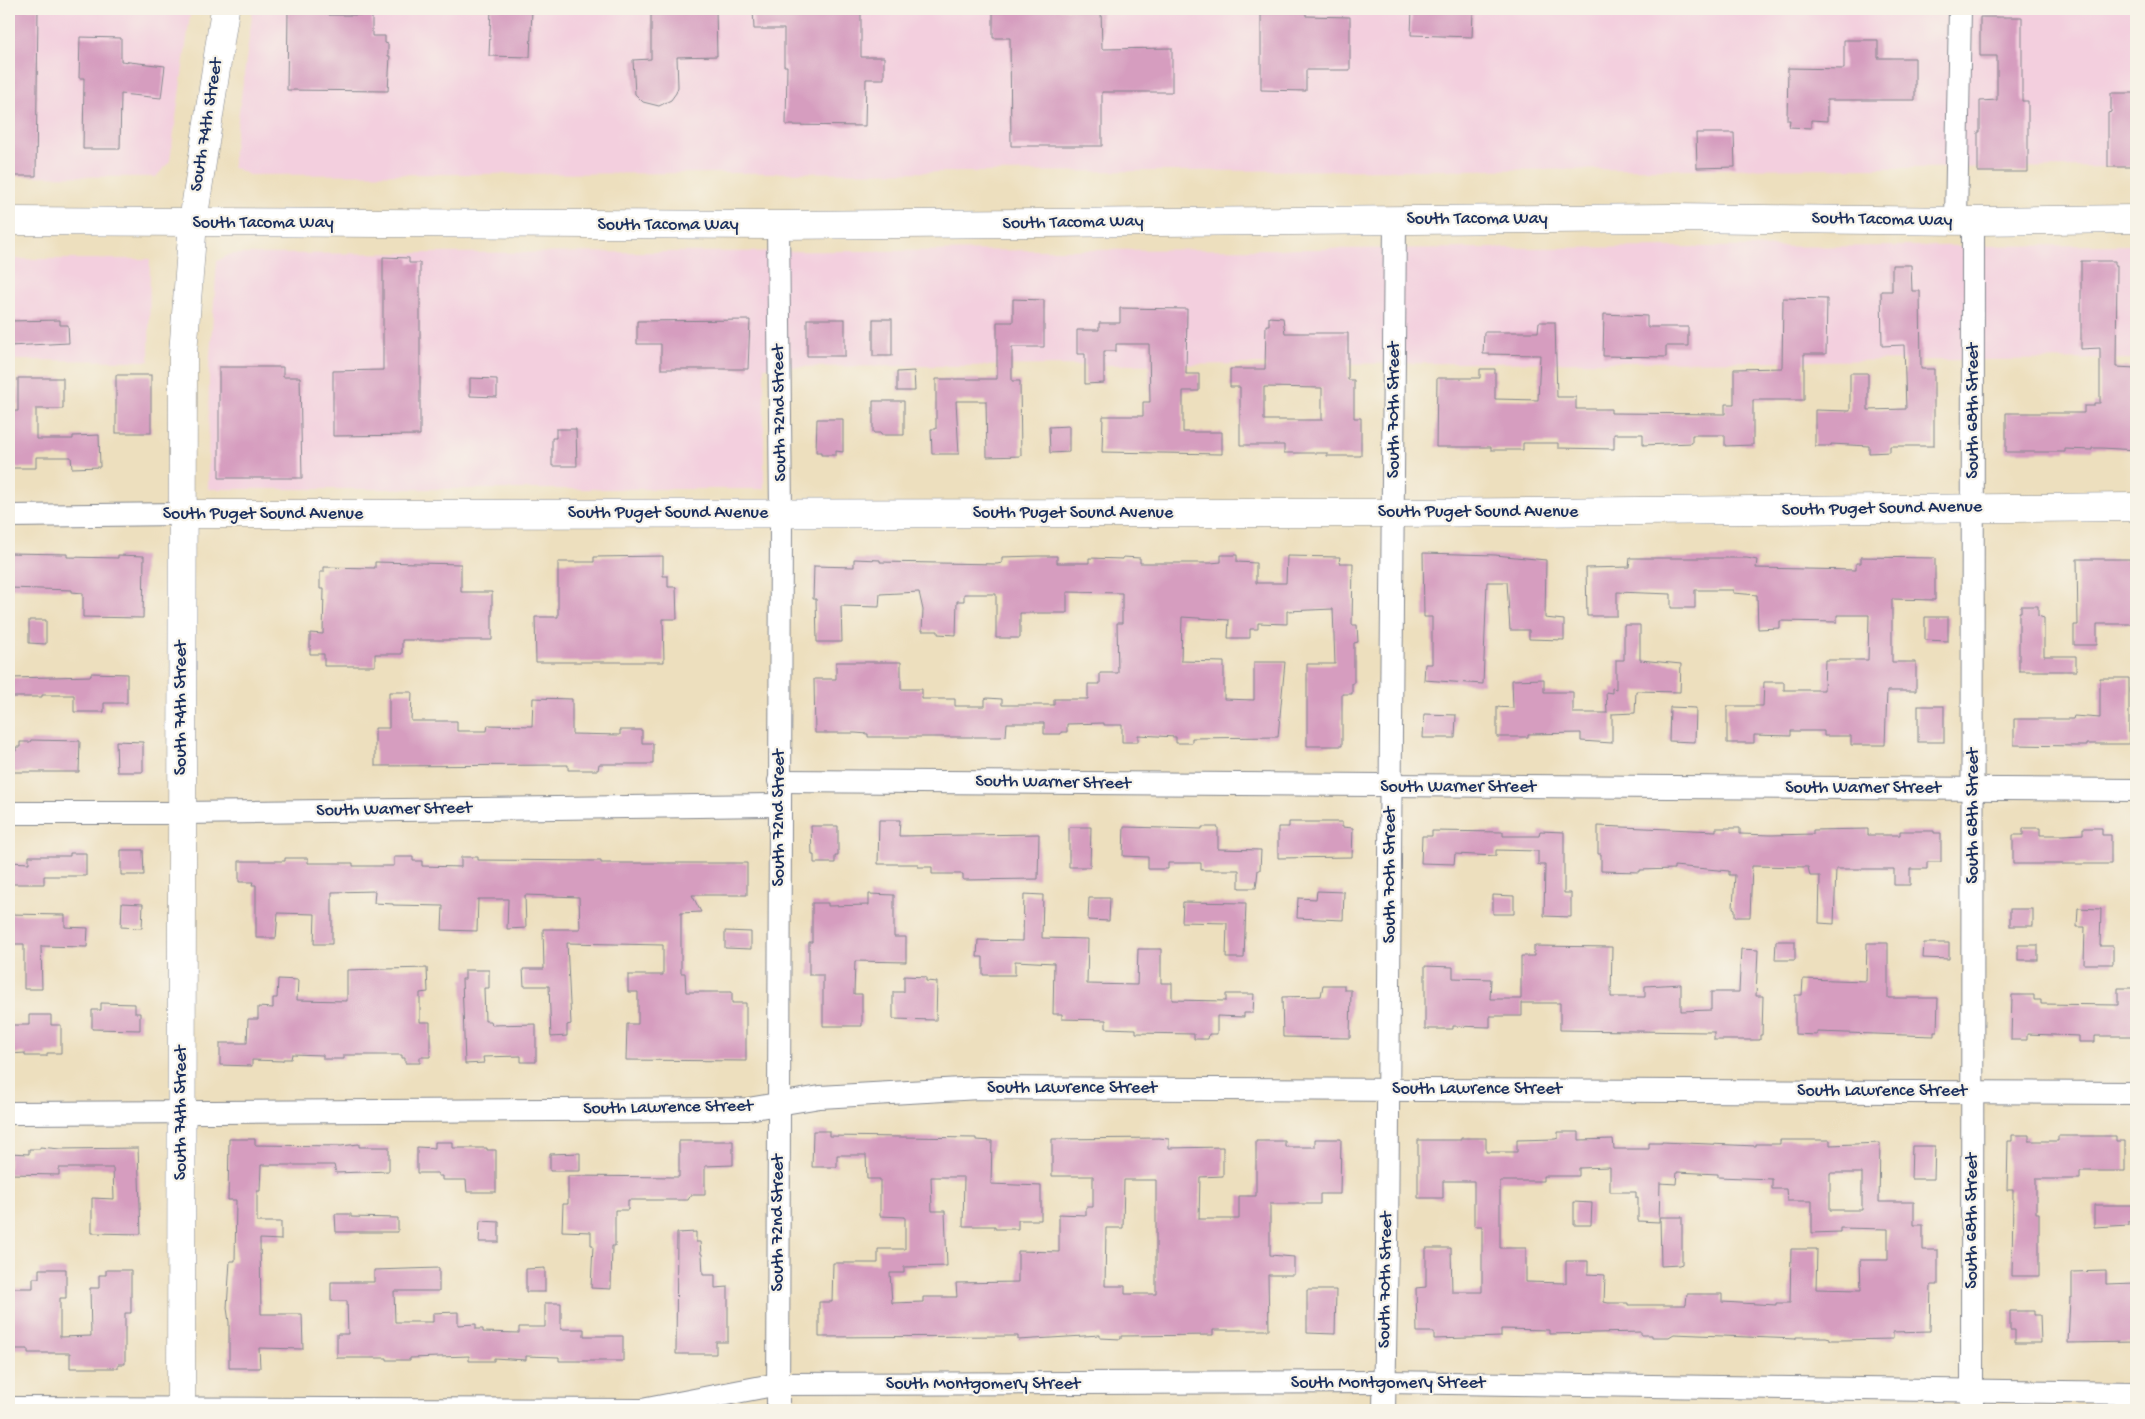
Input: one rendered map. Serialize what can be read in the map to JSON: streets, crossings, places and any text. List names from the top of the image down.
{
  "streets": {
    "main road": ["South 74th Street", "South Tacoma Way", "South Puget Sound Avenue"],
    "street": [
      "South 70th Street",
      "South 68th Street",
      "South 72nd Street",
      "South Warner Street",
      "South Lawrence Street",
      "South Montgomery Street"
    ]
  },
  "crossings": [
    ["South 74th Street", "South Tacoma Way"],
    ["South 74th Street", "South Puget Sound Avenue"],
    ["South 74th Street", "South Warner Street"],
    ["South 74th Street", "South Lawrence Street"],
    ["South 74th Street", "South Montgomery Street"],
    ["South Tacoma Way", "South 70th Street"],
    ["South Tacoma Way", "South 68th Street"],
    ["South Tacoma Way", "South 72nd Street"],
    ["South 70th Street", "South Puget Sound Avenue"],
    ["South 70th Street", "South Warner Street"],
    ["South 70th Street", "South Lawrence Street"],
    ["South 70th Street", "South Montgomery Street"],
    ["South 68th Street", "South Puget Sound Avenue"],
    ["South 68th Street", "South Warner Street"],
    ["South 68th Street", "South Lawrence Street"],
    ["South 68th Street", "South Montgomery Street"],
    ["South 72nd Street", "South Puget Sound Avenue"],
    ["South 72nd Street", "South Warner Street"],
    ["South 72nd Street", "South Lawrence Street"],
    ["South 72nd Street", "South Montgomery Street"]
  ]
}
